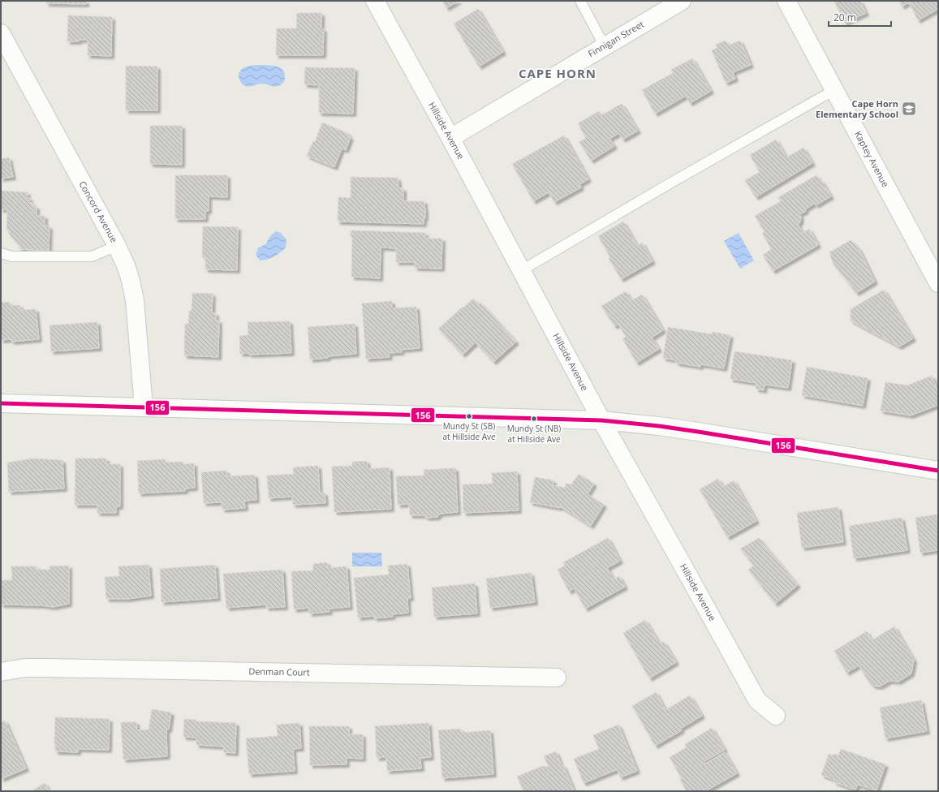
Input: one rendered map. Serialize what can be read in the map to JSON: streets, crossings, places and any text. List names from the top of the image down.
{
  "streets": {
    "street": [
      "Finnigan Street",
      "Hillside Avenue",
      "Kaptey Avenue",
      "Concord Avenue",
      "Denman Court"
    ]
  },
  "crossings": [
    ["Finnigan Street", "Hillside Avenue"]
  ],
  "districts": ["CAPE HORN"],
  "places": {
    "school or university": ["Cape Horn Elementary School"],
    "other": ["Mundy St (SB) at Hillside Ave", "Mundy St (NB) at Hillside Ave"]
  },
  "lines": ["transit line 156"],
  "scale_bar": "20 m"
}
